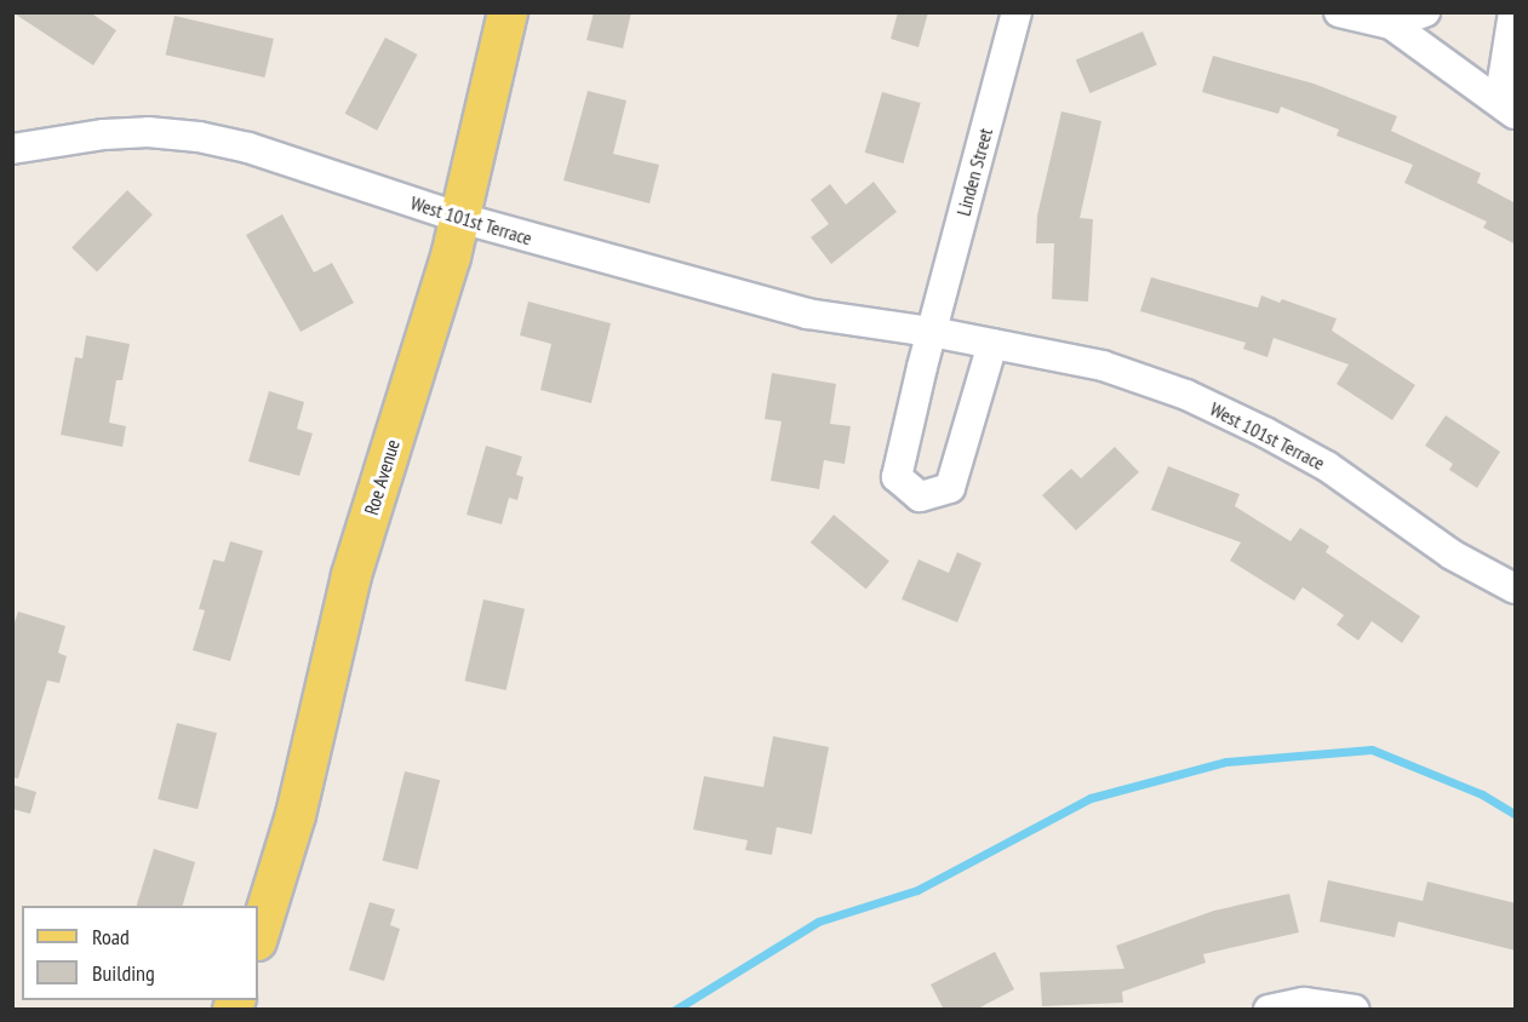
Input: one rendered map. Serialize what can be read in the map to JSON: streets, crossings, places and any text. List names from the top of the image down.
{
  "streets": {
    "main road": ["Roe Avenue"],
    "street": ["Linden Street", "West 101st Terrace"]
  },
  "crossings": [
    ["Linden Street", "West 101st Terrace"],
    ["West 101st Terrace", "Roe Avenue"]
  ],
  "legend": ["Road", "Building"]
}
